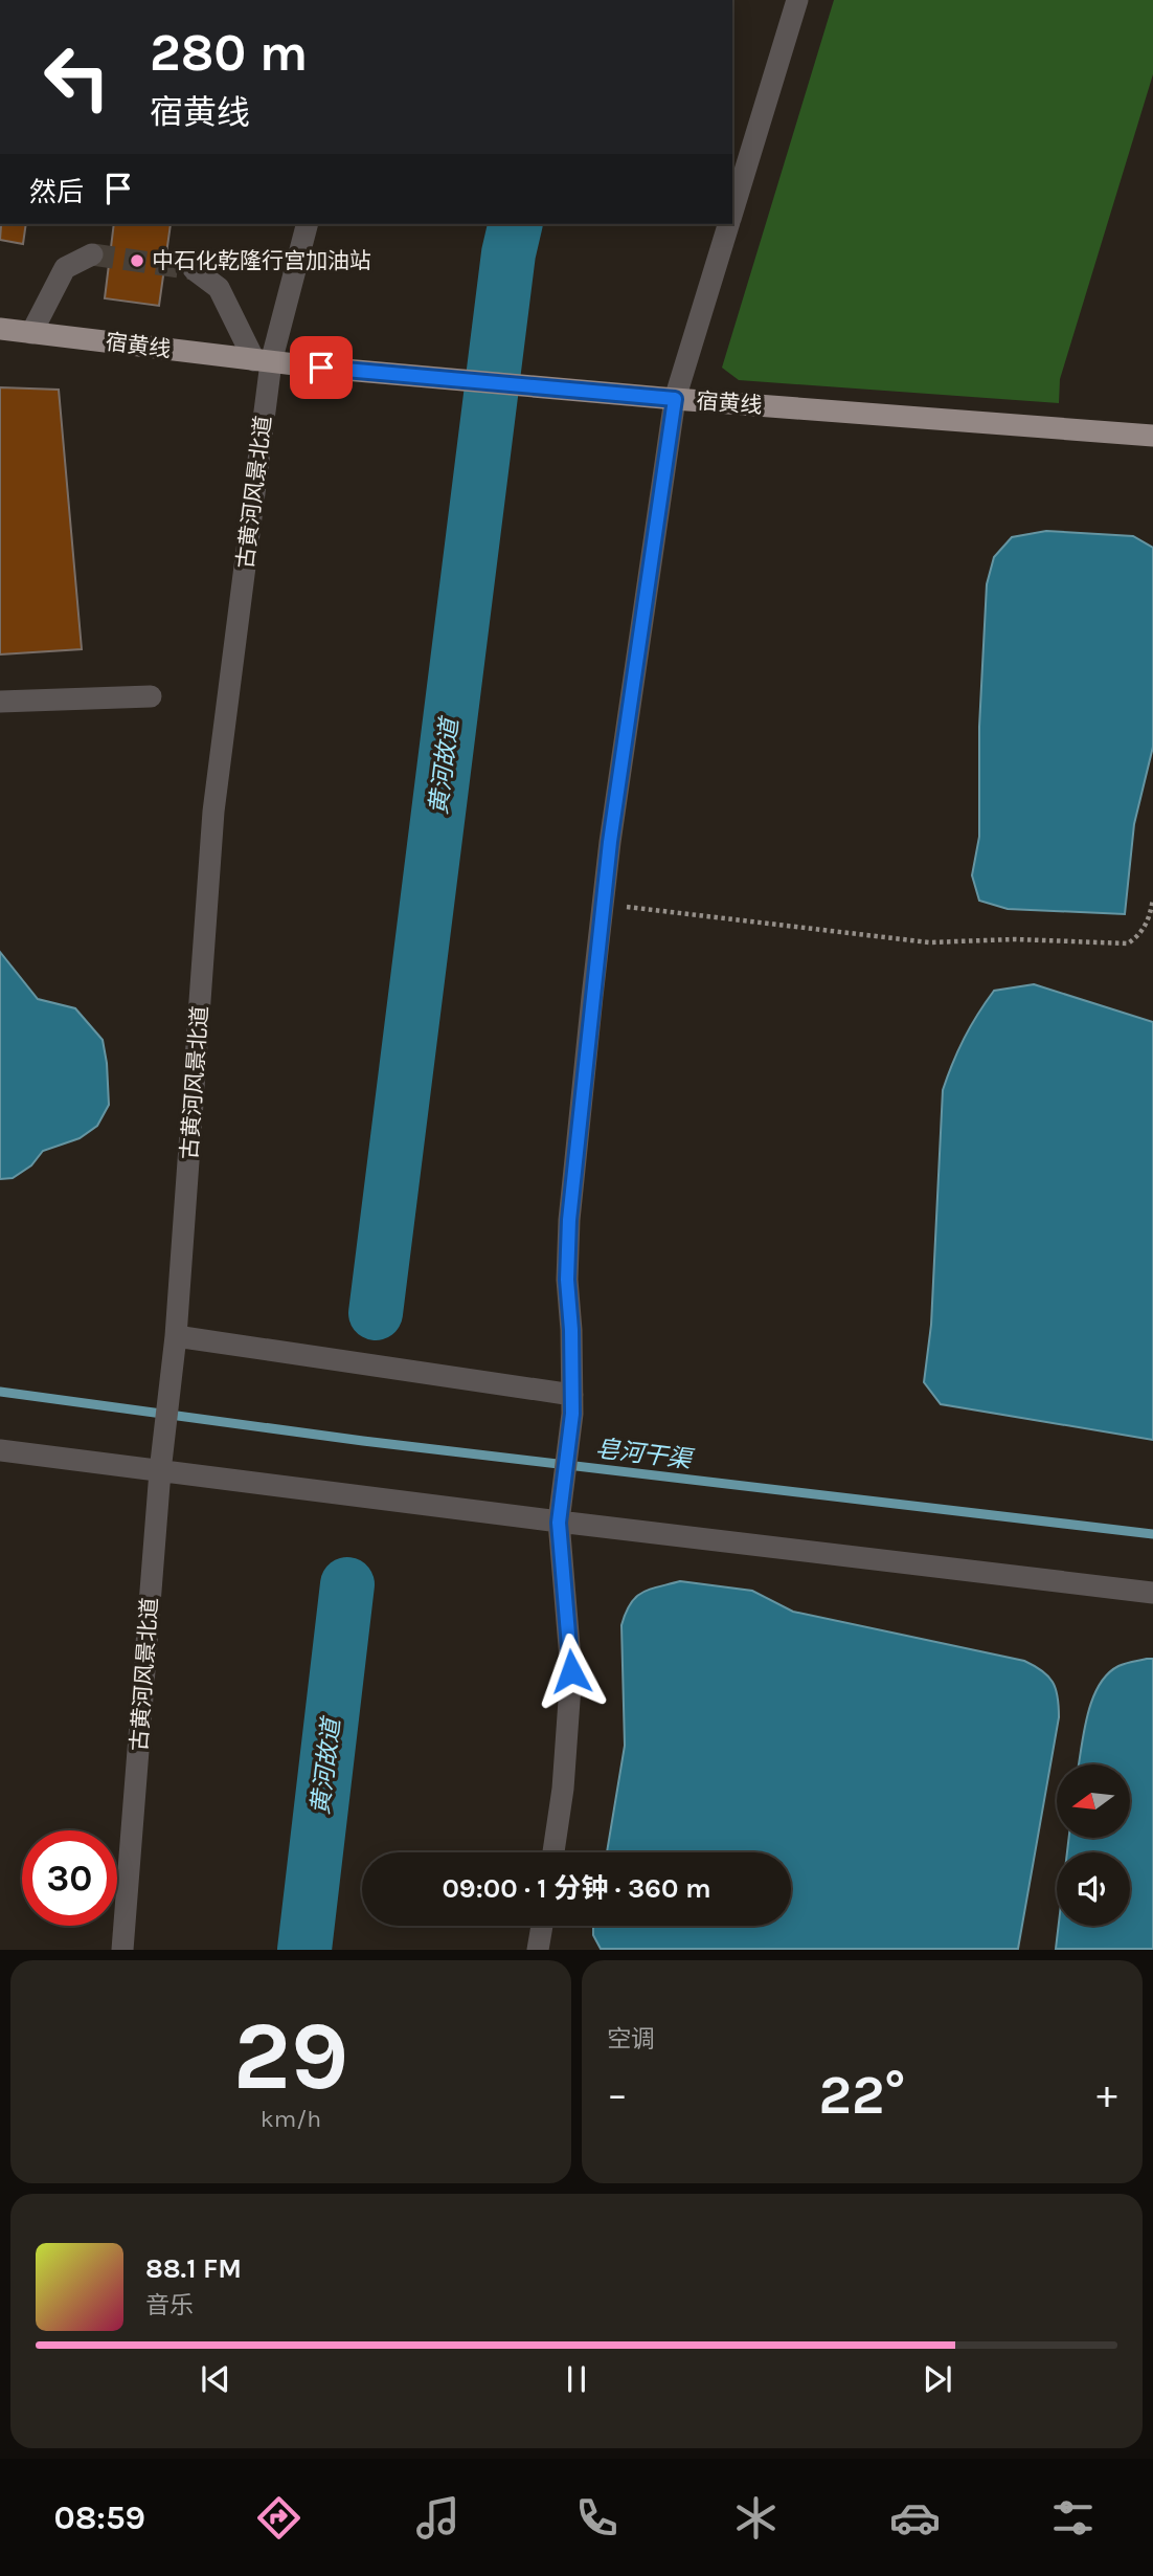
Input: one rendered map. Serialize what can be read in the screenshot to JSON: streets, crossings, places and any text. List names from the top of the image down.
{
  "streets": {
    "main road": ["宿黄线"],
    "street": ["古黄河风景北道"]
  },
  "crossings": [
    ["宿黄线", "古黄河风景北道"]
  ],
  "water": ["黄河故道", "皂河干渠"],
  "places": ["中石化乾隆行宫加油站"],
  "north": "left",
  "page": {
    "turn": ["280 m", "宿黄线"],
    "then": "然后",
    "limit": "30",
    "trip": "09:00 · 1 分钟 · 360 m",
    "tile": [
      ["29", "km/h"],
      "空调"
    ],
    "heat": ["−", "22°", "+"],
    "song": ["88.1 FM", "音乐"],
    "tabs": "08:59"
  }
}
